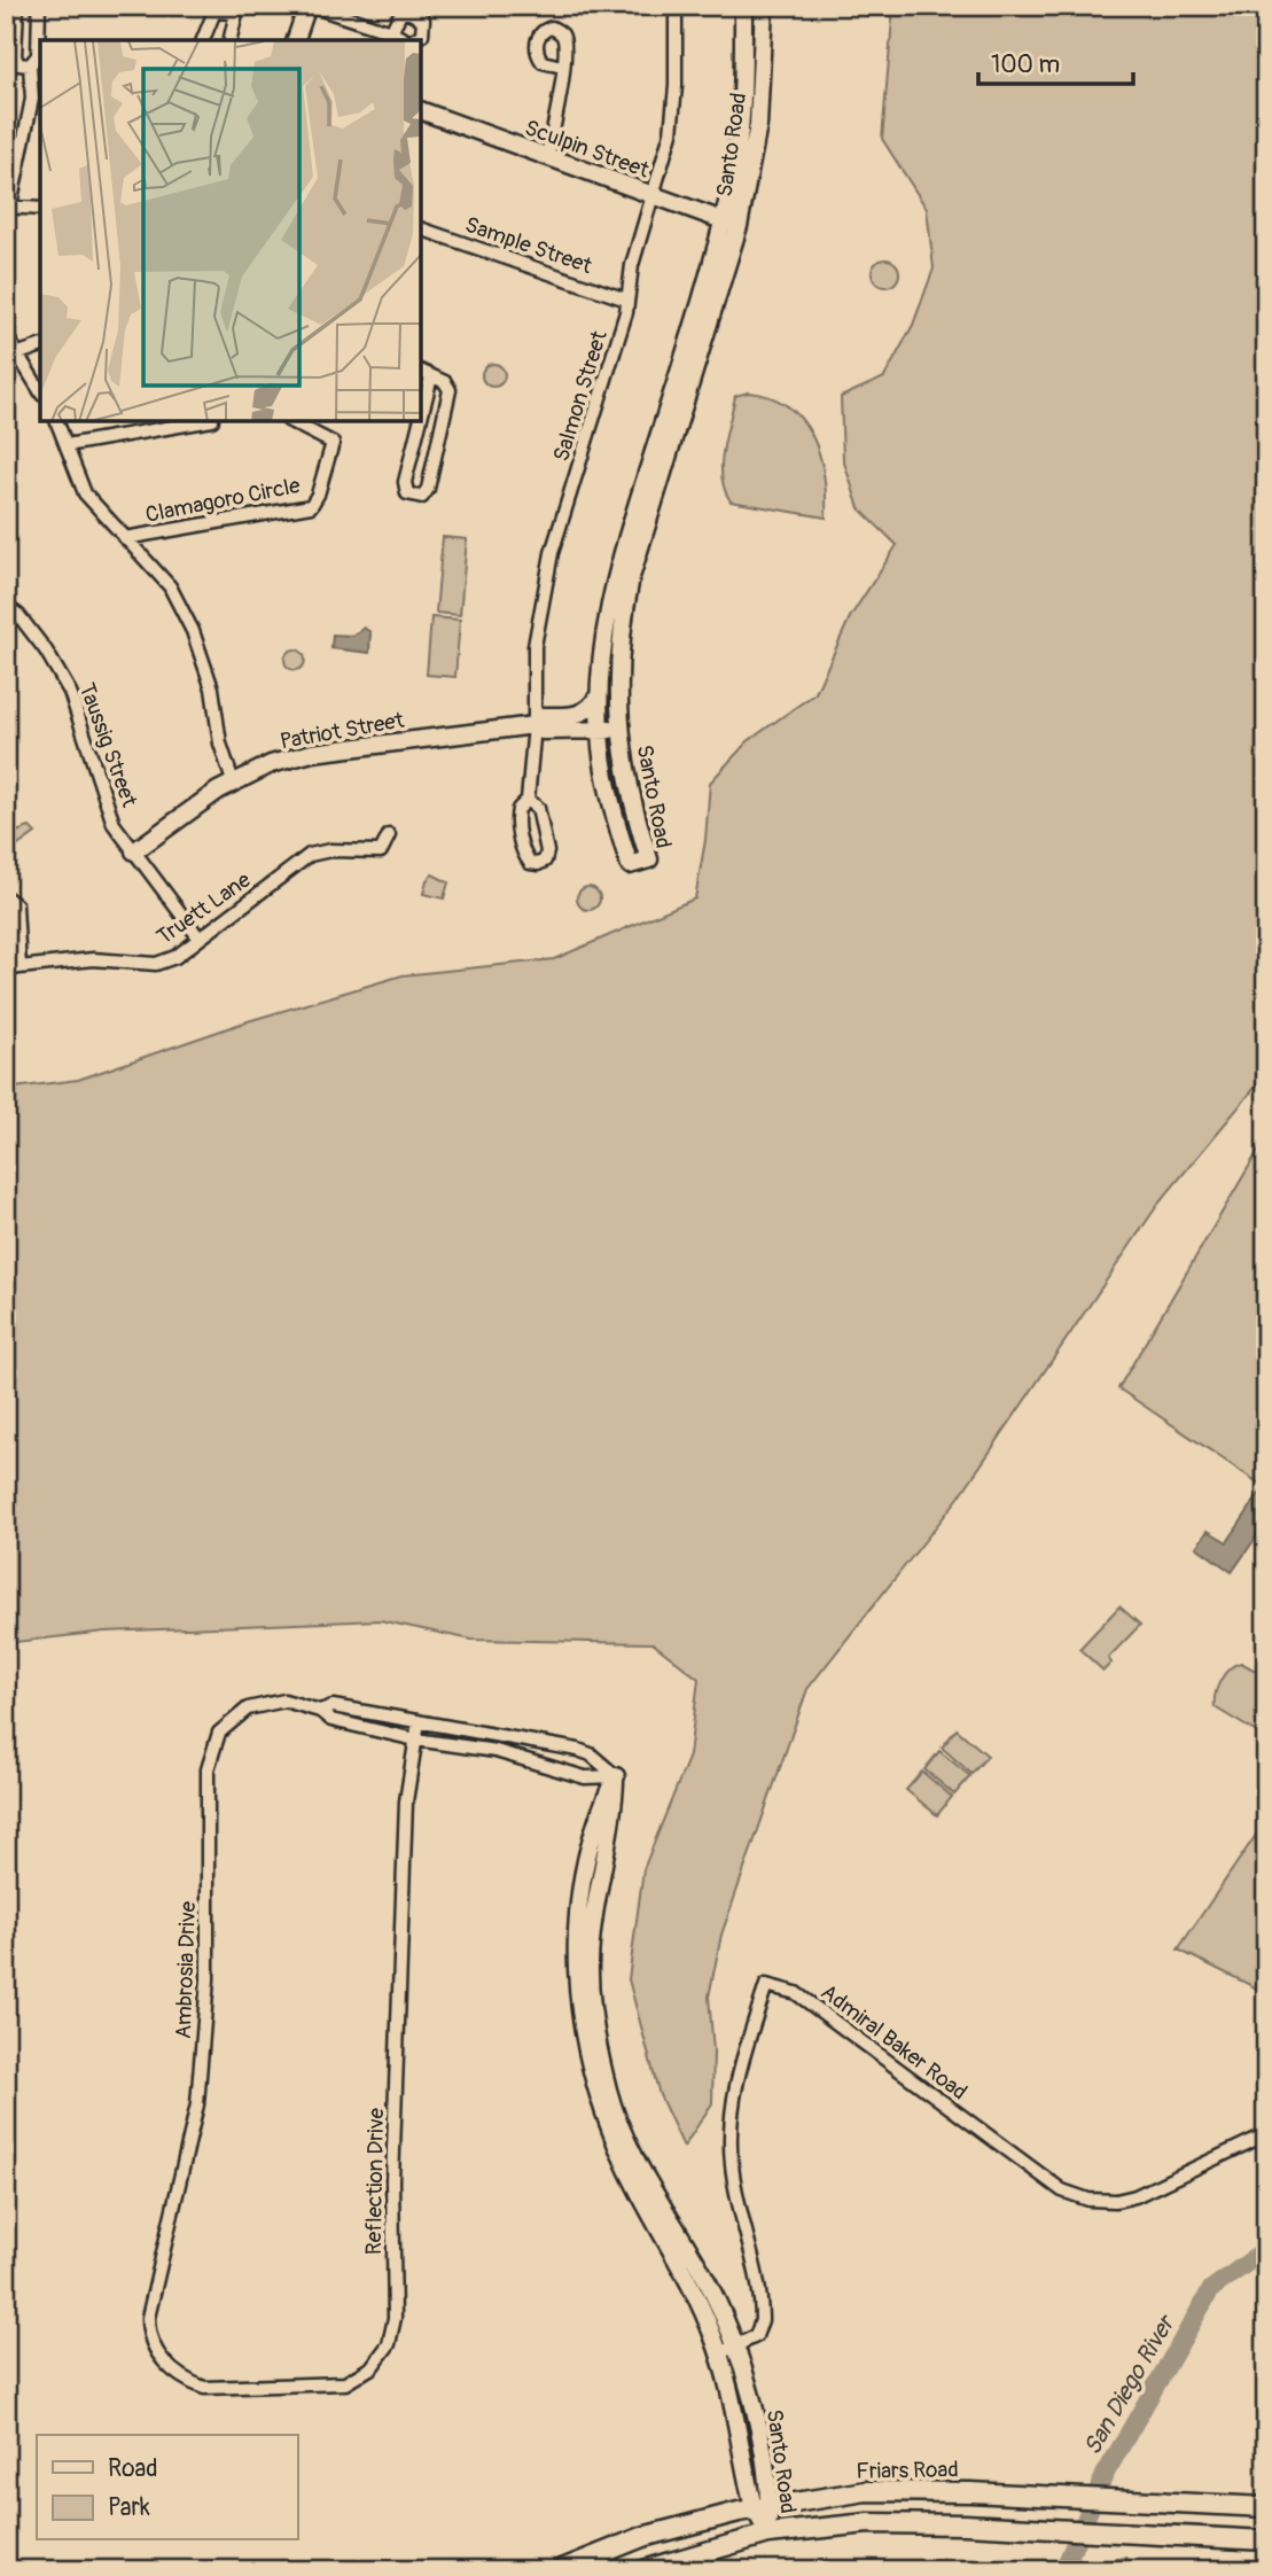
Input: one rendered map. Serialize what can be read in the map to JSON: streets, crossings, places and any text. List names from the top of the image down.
{
  "streets": {
    "main road": ["Friars Road"],
    "street": [
      "Santo Road",
      "Sculpin Street",
      "Sample Street",
      "Salmon Street",
      "Clamagoro Circle",
      "Patriot Street",
      "Taussig Street",
      "Truett Lane",
      "Ambrosia Drive",
      "Admiral Baker Road",
      "Reflection Drive"
    ]
  },
  "crossings": [
    ["Santo Road", "Sculpin Street"],
    ["Santo Road", "Patriot Street"],
    ["Santo Road", "Ambrosia Drive"],
    ["Santo Road", "Admiral Baker Road"],
    ["Santo Road", "Friars Road"],
    ["Sculpin Street", "Salmon Street"],
    ["Sample Street", "Salmon Street"],
    ["Salmon Street", "Patriot Street"],
    ["Patriot Street", "Taussig Street"],
    ["Taussig Street", "Truett Lane"],
    ["Ambrosia Drive", "Reflection Drive"]
  ],
  "water": ["San Diego River"],
  "legend": ["Road", "Park"],
  "scale_bar": "100 m"
}
